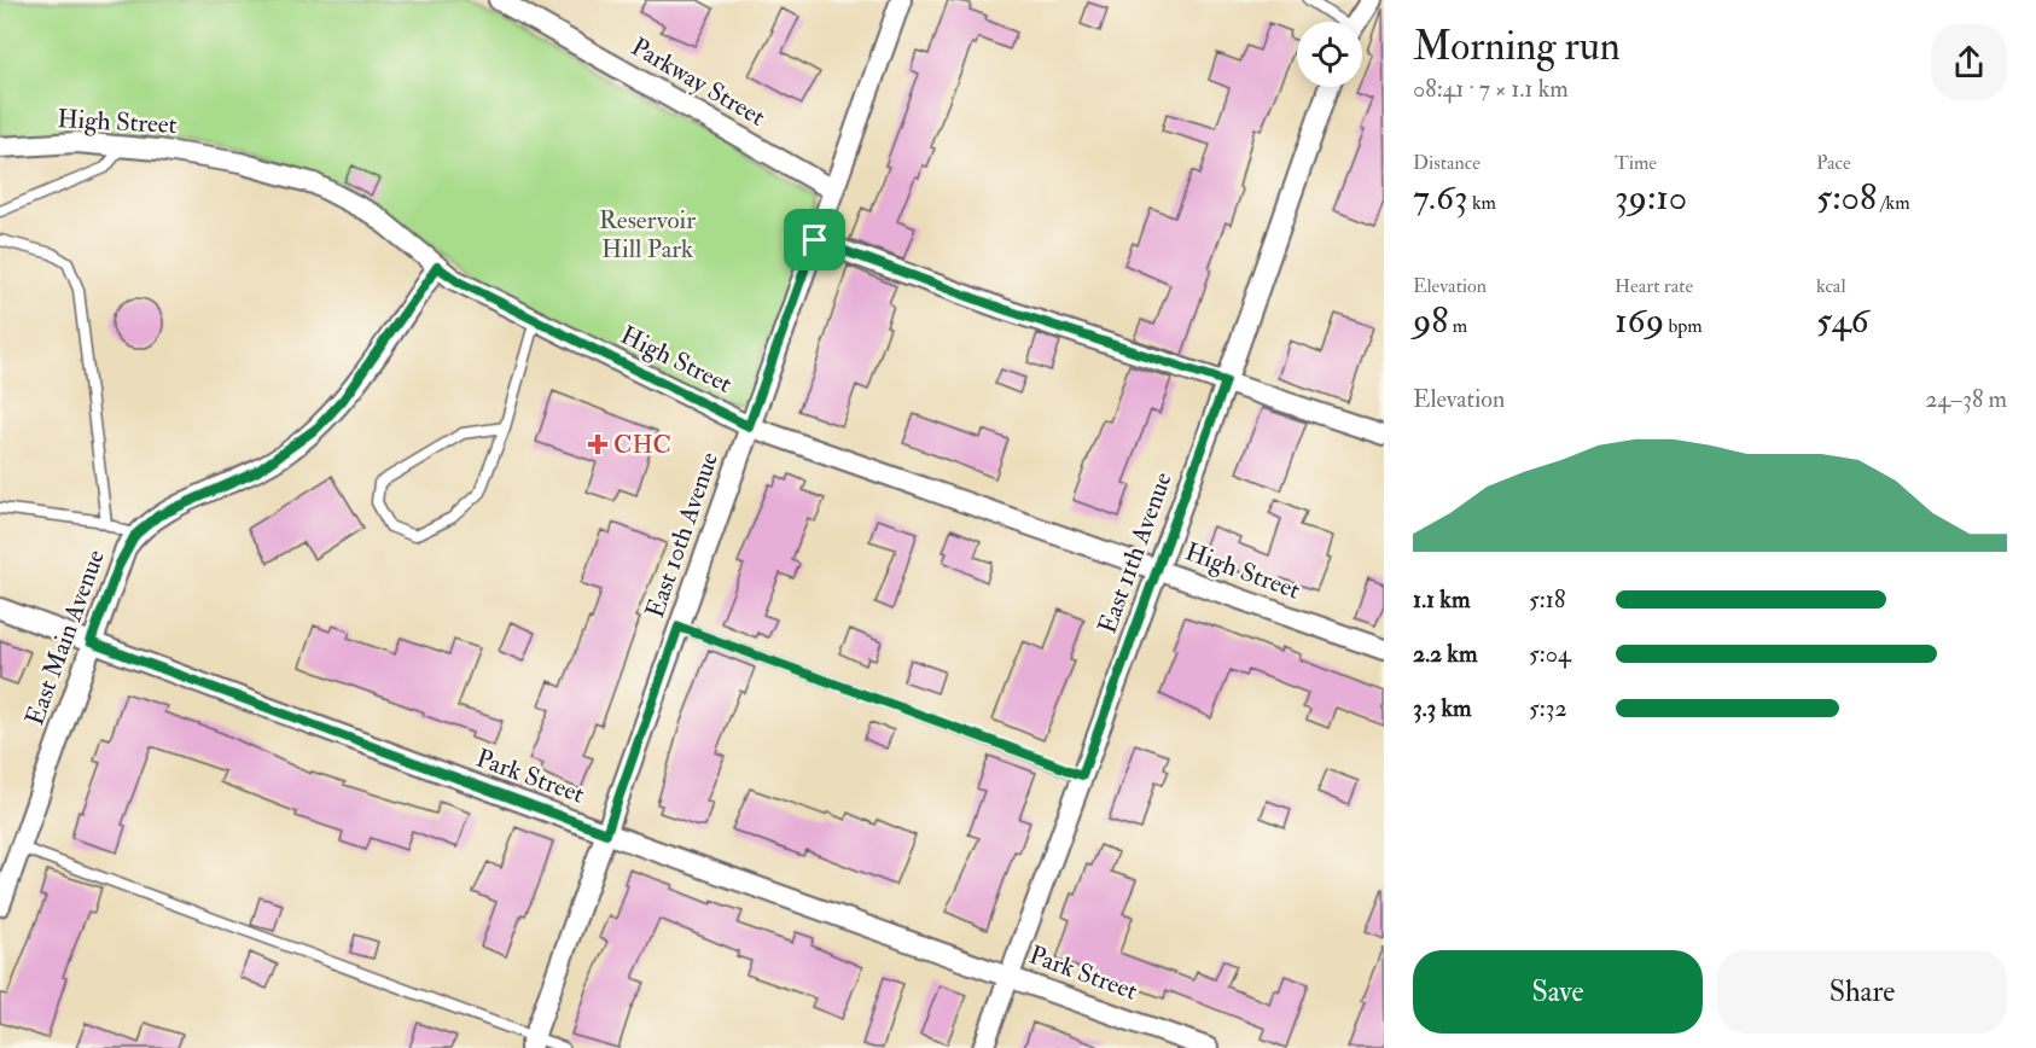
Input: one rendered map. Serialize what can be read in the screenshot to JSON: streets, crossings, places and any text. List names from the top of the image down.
{
  "streets": {
    "street": [
      "Parkway Street",
      "High Street",
      "East 10th Avenue",
      "East 11th Avenue",
      "East Main Avenue",
      "Park Street"
    ]
  },
  "crossings": [
    ["Parkway Street", "East 10th Avenue"],
    ["High Street", "East 10th Avenue"],
    ["High Street", "East 11th Avenue"],
    ["High Street", "East Main Avenue"],
    ["East 10th Avenue", "Park Street"],
    ["East 11th Avenue", "Park Street"],
    ["East Main Avenue", "Park Street"]
  ],
  "parks": ["Reservoir Hill Park"],
  "places": {
    "health": ["CHC"]
  },
  "page": {
    "heading": ["Morning run", "08:41 · 7 × 1.1 km"],
    "stats": [
      ["Distance", "7.63 km"],
      ["Time", "39:10"],
      ["Pace", "5:08 /km"],
      ["Elevation", "98 m"],
      ["Heart rate", "169 bpm"],
      ["kcal", "546"]
    ],
    "chart": ["Elevation", "24–38 m"],
    "list": [
      {
        "name": "1.1 km",
        "note": "5:18"
      },
      {
        "name": "2.2 km",
        "note": "5:04"
      },
      {
        "name": "3.3 km",
        "note": "5:32"
      }
    ],
    "buttons": ["Save", "Share"]
  }
}
